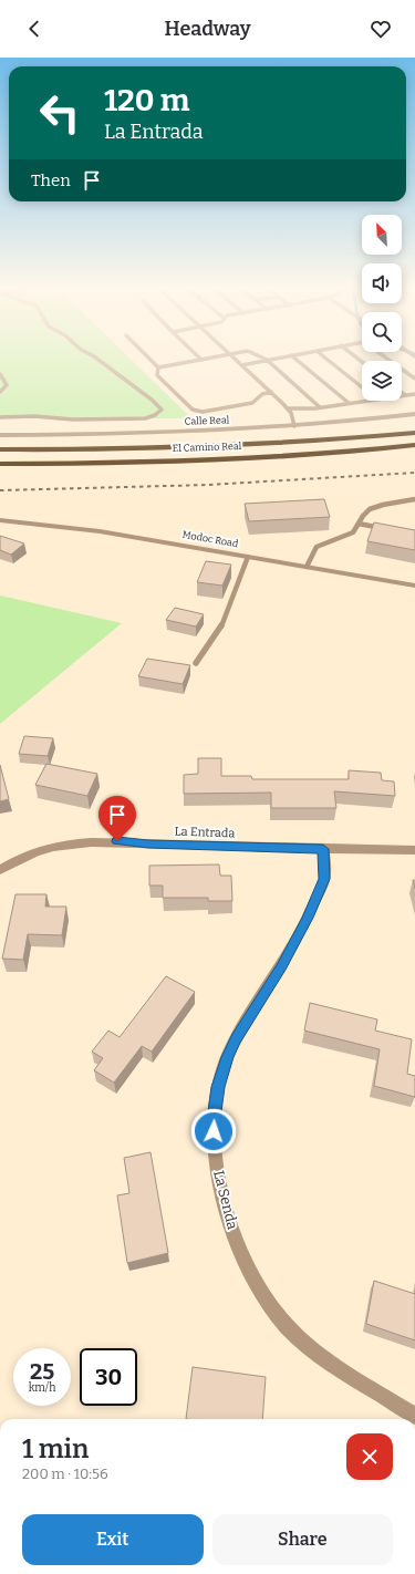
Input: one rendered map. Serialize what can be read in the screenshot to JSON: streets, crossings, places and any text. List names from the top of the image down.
{
  "streets": {
    "highway": ["El Camino Real"],
    "street": [
      "Calle Real",
      "Modoc Road",
      "La Entrada",
      "La Senda"
    ]
  },
  "crossings": [
    ["La Entrada", "La Senda"]
  ],
  "north": "top left",
  "page": {
    "header": "Headway",
    "turn": ["120 m", "La Entrada"],
    "then": "Then",
    "speed": "25 km/h",
    "limit": "30",
    "heading": ["1 min", "200 m · 10:56"],
    "buttons": ["Exit", "Share"]
  }
}
